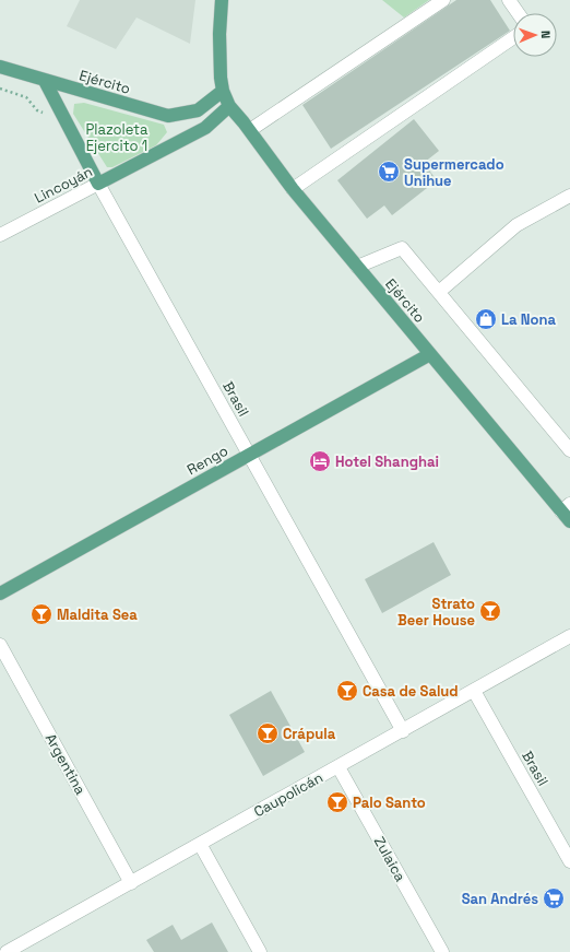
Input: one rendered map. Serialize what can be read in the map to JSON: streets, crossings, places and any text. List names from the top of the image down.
{
  "streets": {
    "main road": [
      "Ejército",
      "Lincoyán",
      "Brasil",
      "Rengo"
    ],
    "street": ["Argentina", "Caupolicán", "Zulaica"]
  },
  "crossings": [
    ["Ejército", "Lincoyán"],
    ["Ejército", "Brasil"],
    ["Ejército", "Rengo"],
    ["Lincoyán", "Brasil"],
    ["Brasil", "Rengo"],
    ["Brasil", "Caupolicán"],
    ["Argentina", "Caupolicán"],
    ["Caupolicán", "Zulaica"]
  ],
  "parks": ["Plazoleta Ejercito 1"],
  "places": {
    "supermarket": ["Supermercado Unihue", "San Andrés"],
    "shop": ["La Nona"],
    "hotel": ["Hotel Shanghai"],
    "bar": [
      "Strato Beer House",
      "Maldita Sea",
      "Casa de Salud",
      "Crápula",
      "Palo Santo"
    ]
  },
  "north": "right"
}
